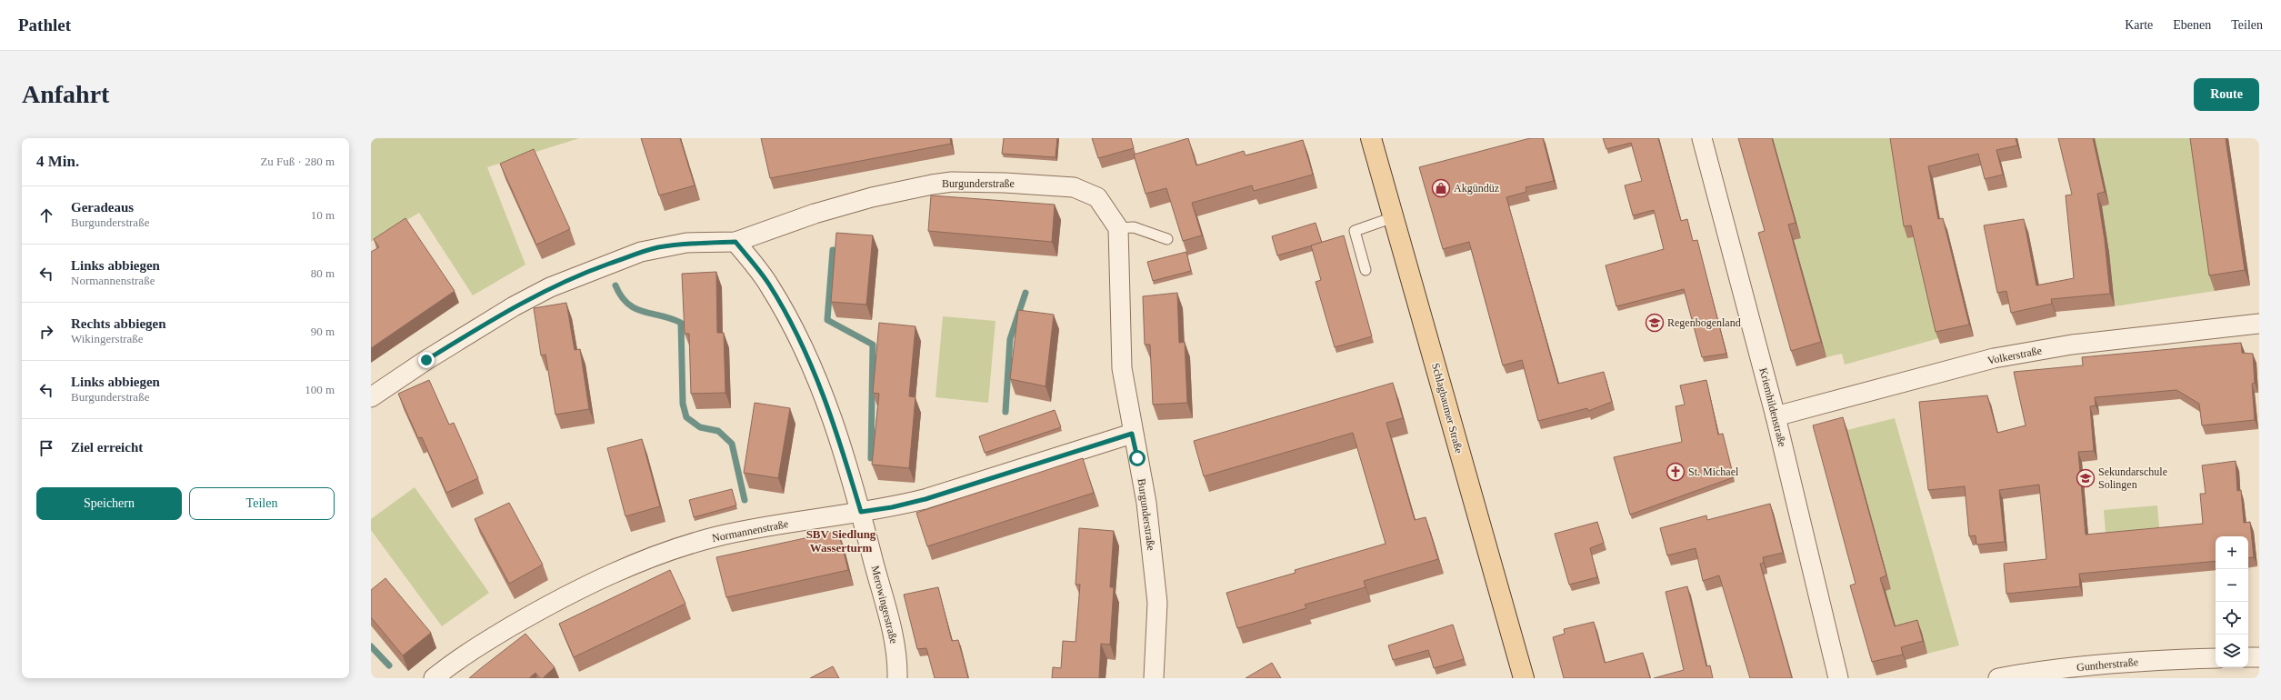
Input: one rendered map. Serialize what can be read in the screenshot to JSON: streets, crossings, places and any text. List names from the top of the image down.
{
  "streets": {
    "main road": ["Schlagbaumer Straße"],
    "street": [
      "Burgunderstraße",
      "Volkerstraße",
      "Kriemhildenstraße",
      "Normannenstraße",
      "Merowingerstraße",
      "Guntherstraße"
    ]
  },
  "crossings": [
    ["Burgunderstraße", "Normannenstraße"],
    ["Burgunderstraße", "Merowingerstraße"],
    ["Volkerstraße", "Kriemhildenstraße"],
    ["Normannenstraße", "Merowingerstraße"]
  ],
  "districts": ["SBV Siedlung Wasserturm"],
  "places": {
    "shop": ["Akgündüz"],
    "school or university": ["Regenbogenland", "Sekundarschule Solingen"],
    "church": ["St. Michael"]
  },
  "page": {
    "header": "Pathlet",
    "nav": ["Karte", "Ebenen", "Teilen"],
    "buttons": [
      "Route",
      ["Speichern", "Teilen"]
    ],
    "title": "Anfahrt",
    "heading": ["4 Min.", "Zu Fuß · 280 m"],
    "list": [
      ["Geradeaus", "Burgunderstraße", "10 m"],
      ["Links abbiegen", "Normannenstraße", "80 m"],
      ["Rechts abbiegen", "Wikingerstraße", "90 m"],
      ["Links abbiegen", "Burgunderstraße", "100 m"],
      "Ziel erreicht"
    ],
    "map_buttons": ["+", "−"]
  }
}
